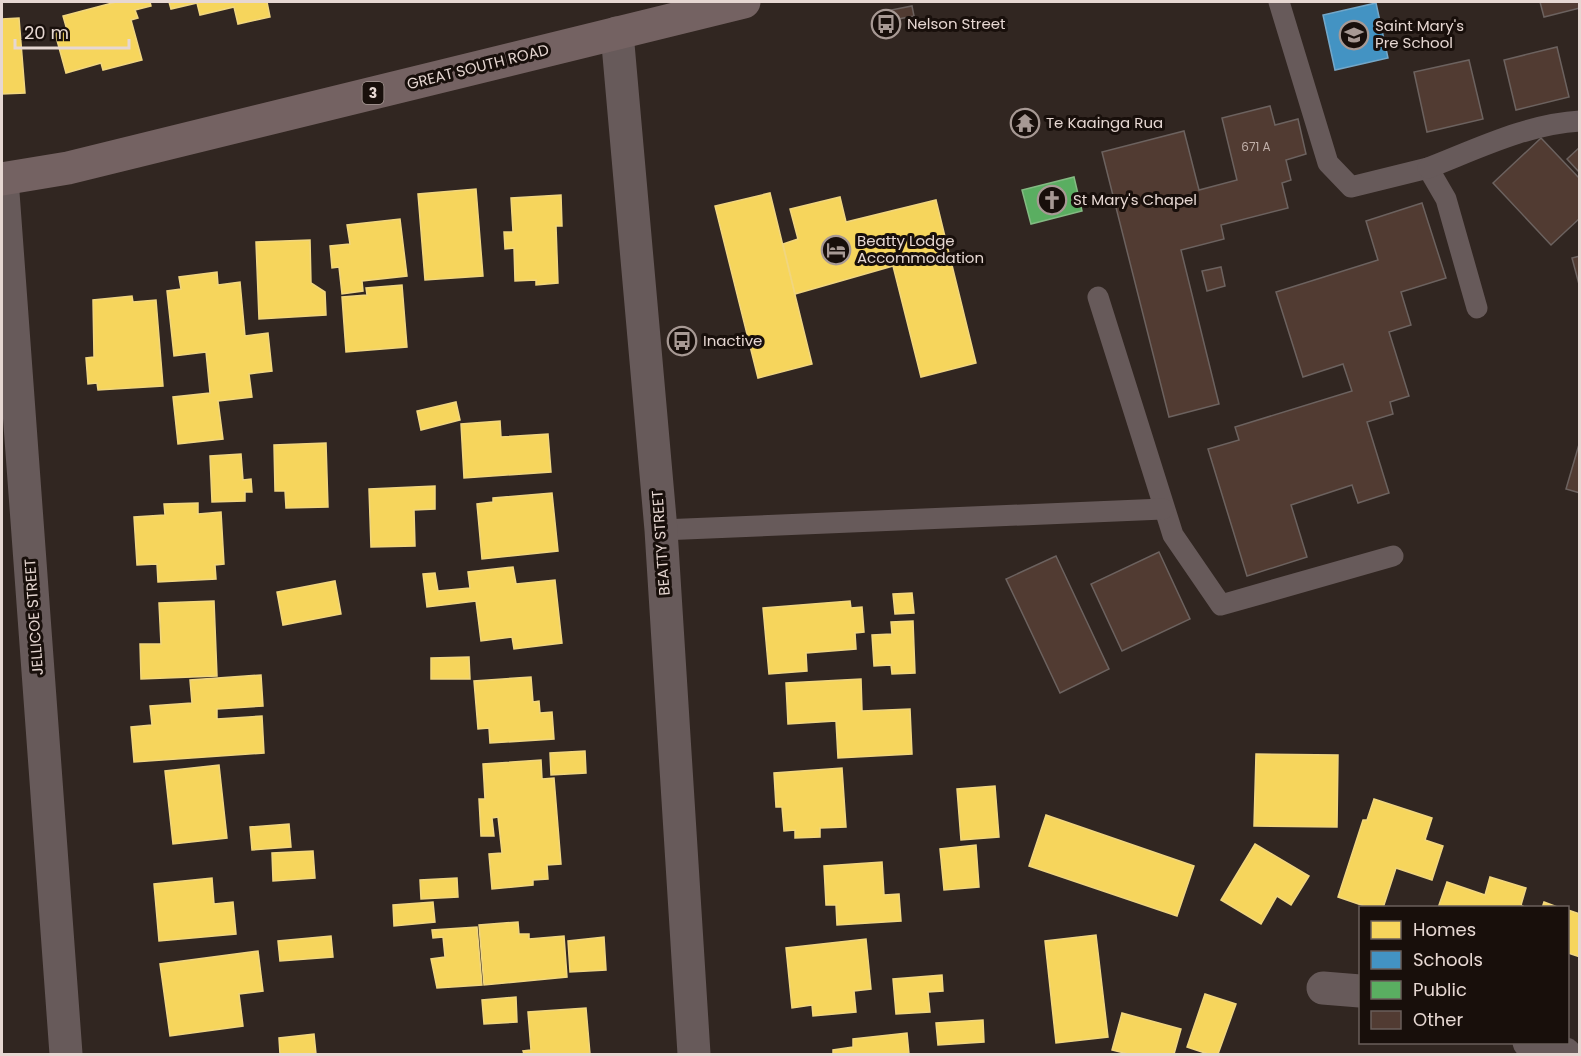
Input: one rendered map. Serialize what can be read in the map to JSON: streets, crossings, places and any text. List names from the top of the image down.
{
  "streets": {
    "main road": ["GREAT SOUTH ROAD", "3"],
    "street": ["BEATTY STREET", "JELLICOE STREET"]
  },
  "crossings": [
    ["GREAT SOUTH ROAD", "BEATTY STREET"],
    ["GREAT SOUTH ROAD", "JELLICOE STREET"]
  ],
  "places": {
    "bus stop": ["Nelson Street", "Inactive"],
    "school or university": ["Saint Mary's Pre School"],
    "temple": ["Te Kaainga Rua"],
    "church": ["St Mary's Chapel"],
    "hotel": ["Beatty Lodge Accommodation"]
  },
  "house_numbers": ["671 A"],
  "legend": [
    "Homes",
    "Schools",
    "Public",
    "Other"
  ],
  "scale_bar": "20 m"
}
